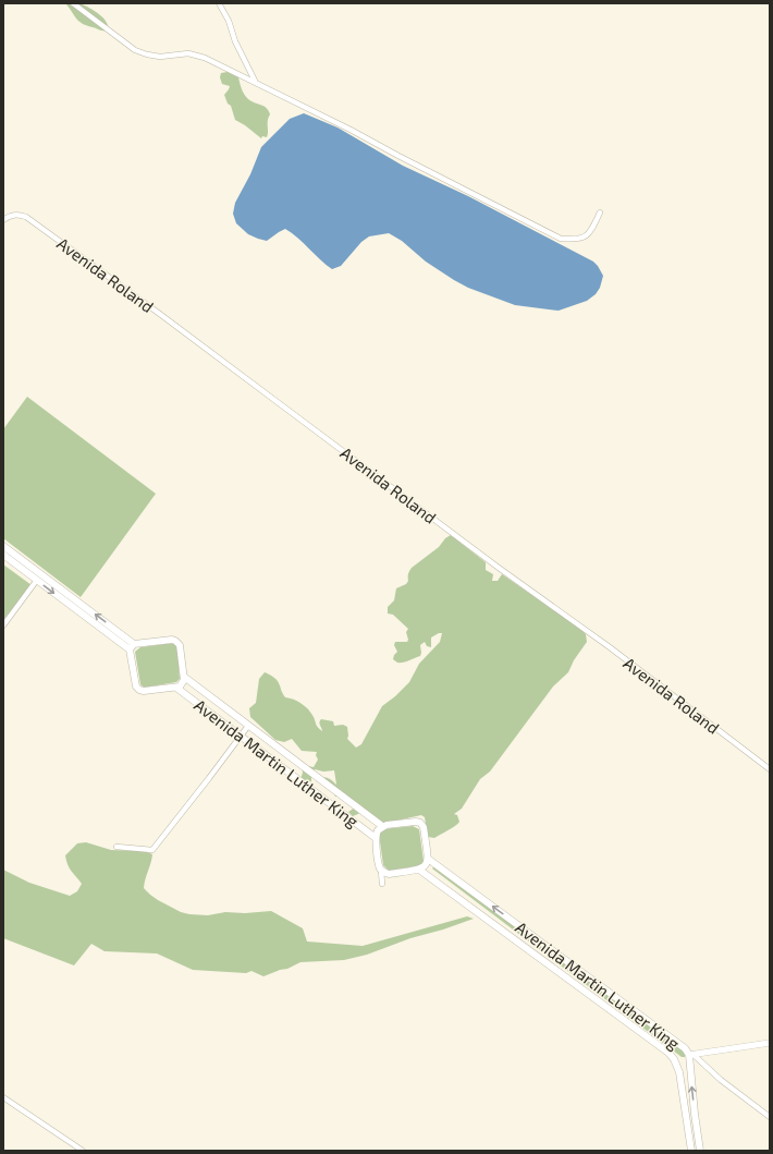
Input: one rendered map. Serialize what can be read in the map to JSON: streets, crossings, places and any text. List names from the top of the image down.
{
  "streets": {
    "main road": ["Avenida Martin Luther King"],
    "street": ["Avenida Roland"]
  }
}
